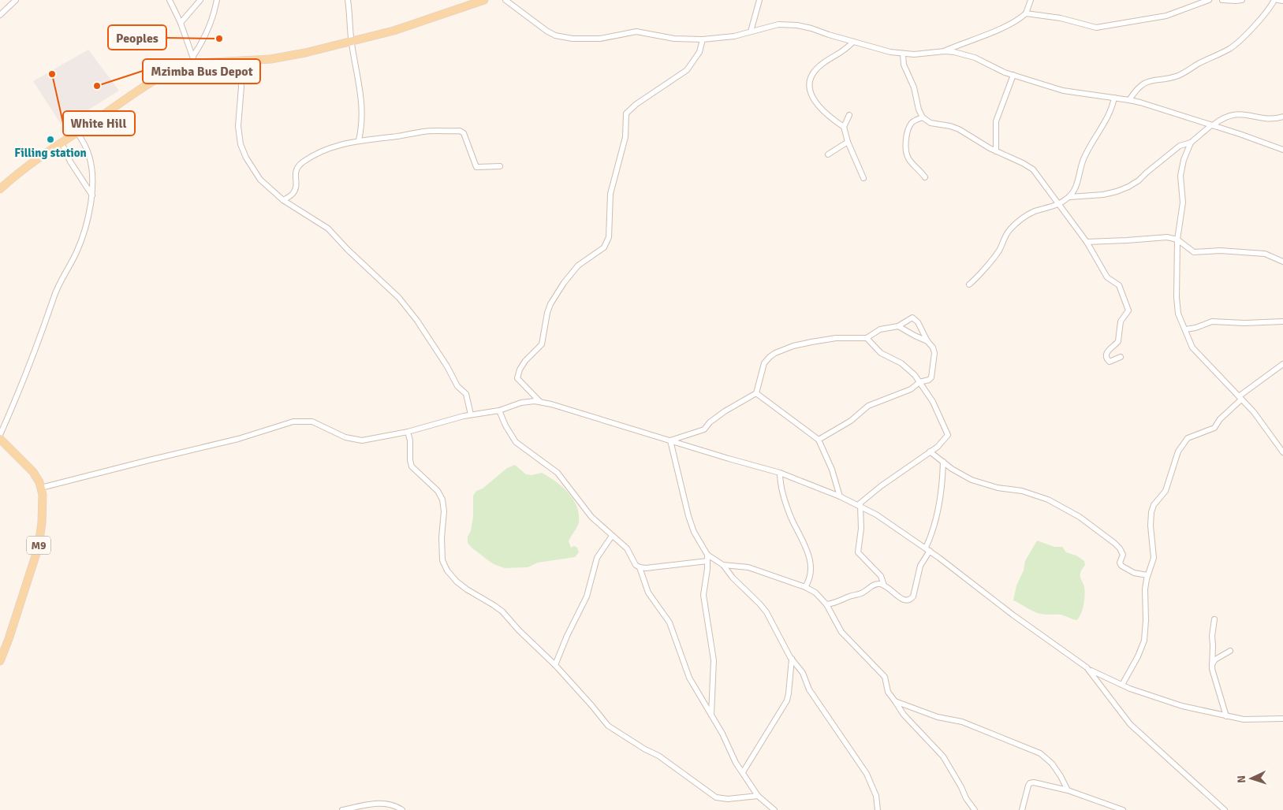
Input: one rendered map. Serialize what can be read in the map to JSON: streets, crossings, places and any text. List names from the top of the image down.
{
  "streets": {
    "main road": ["M9"]
  },
  "places": [
    "Peoples",
    "White Hill",
    "Mzimba Bus Depot",
    "Filling station"
  ],
  "north": "left"
}
